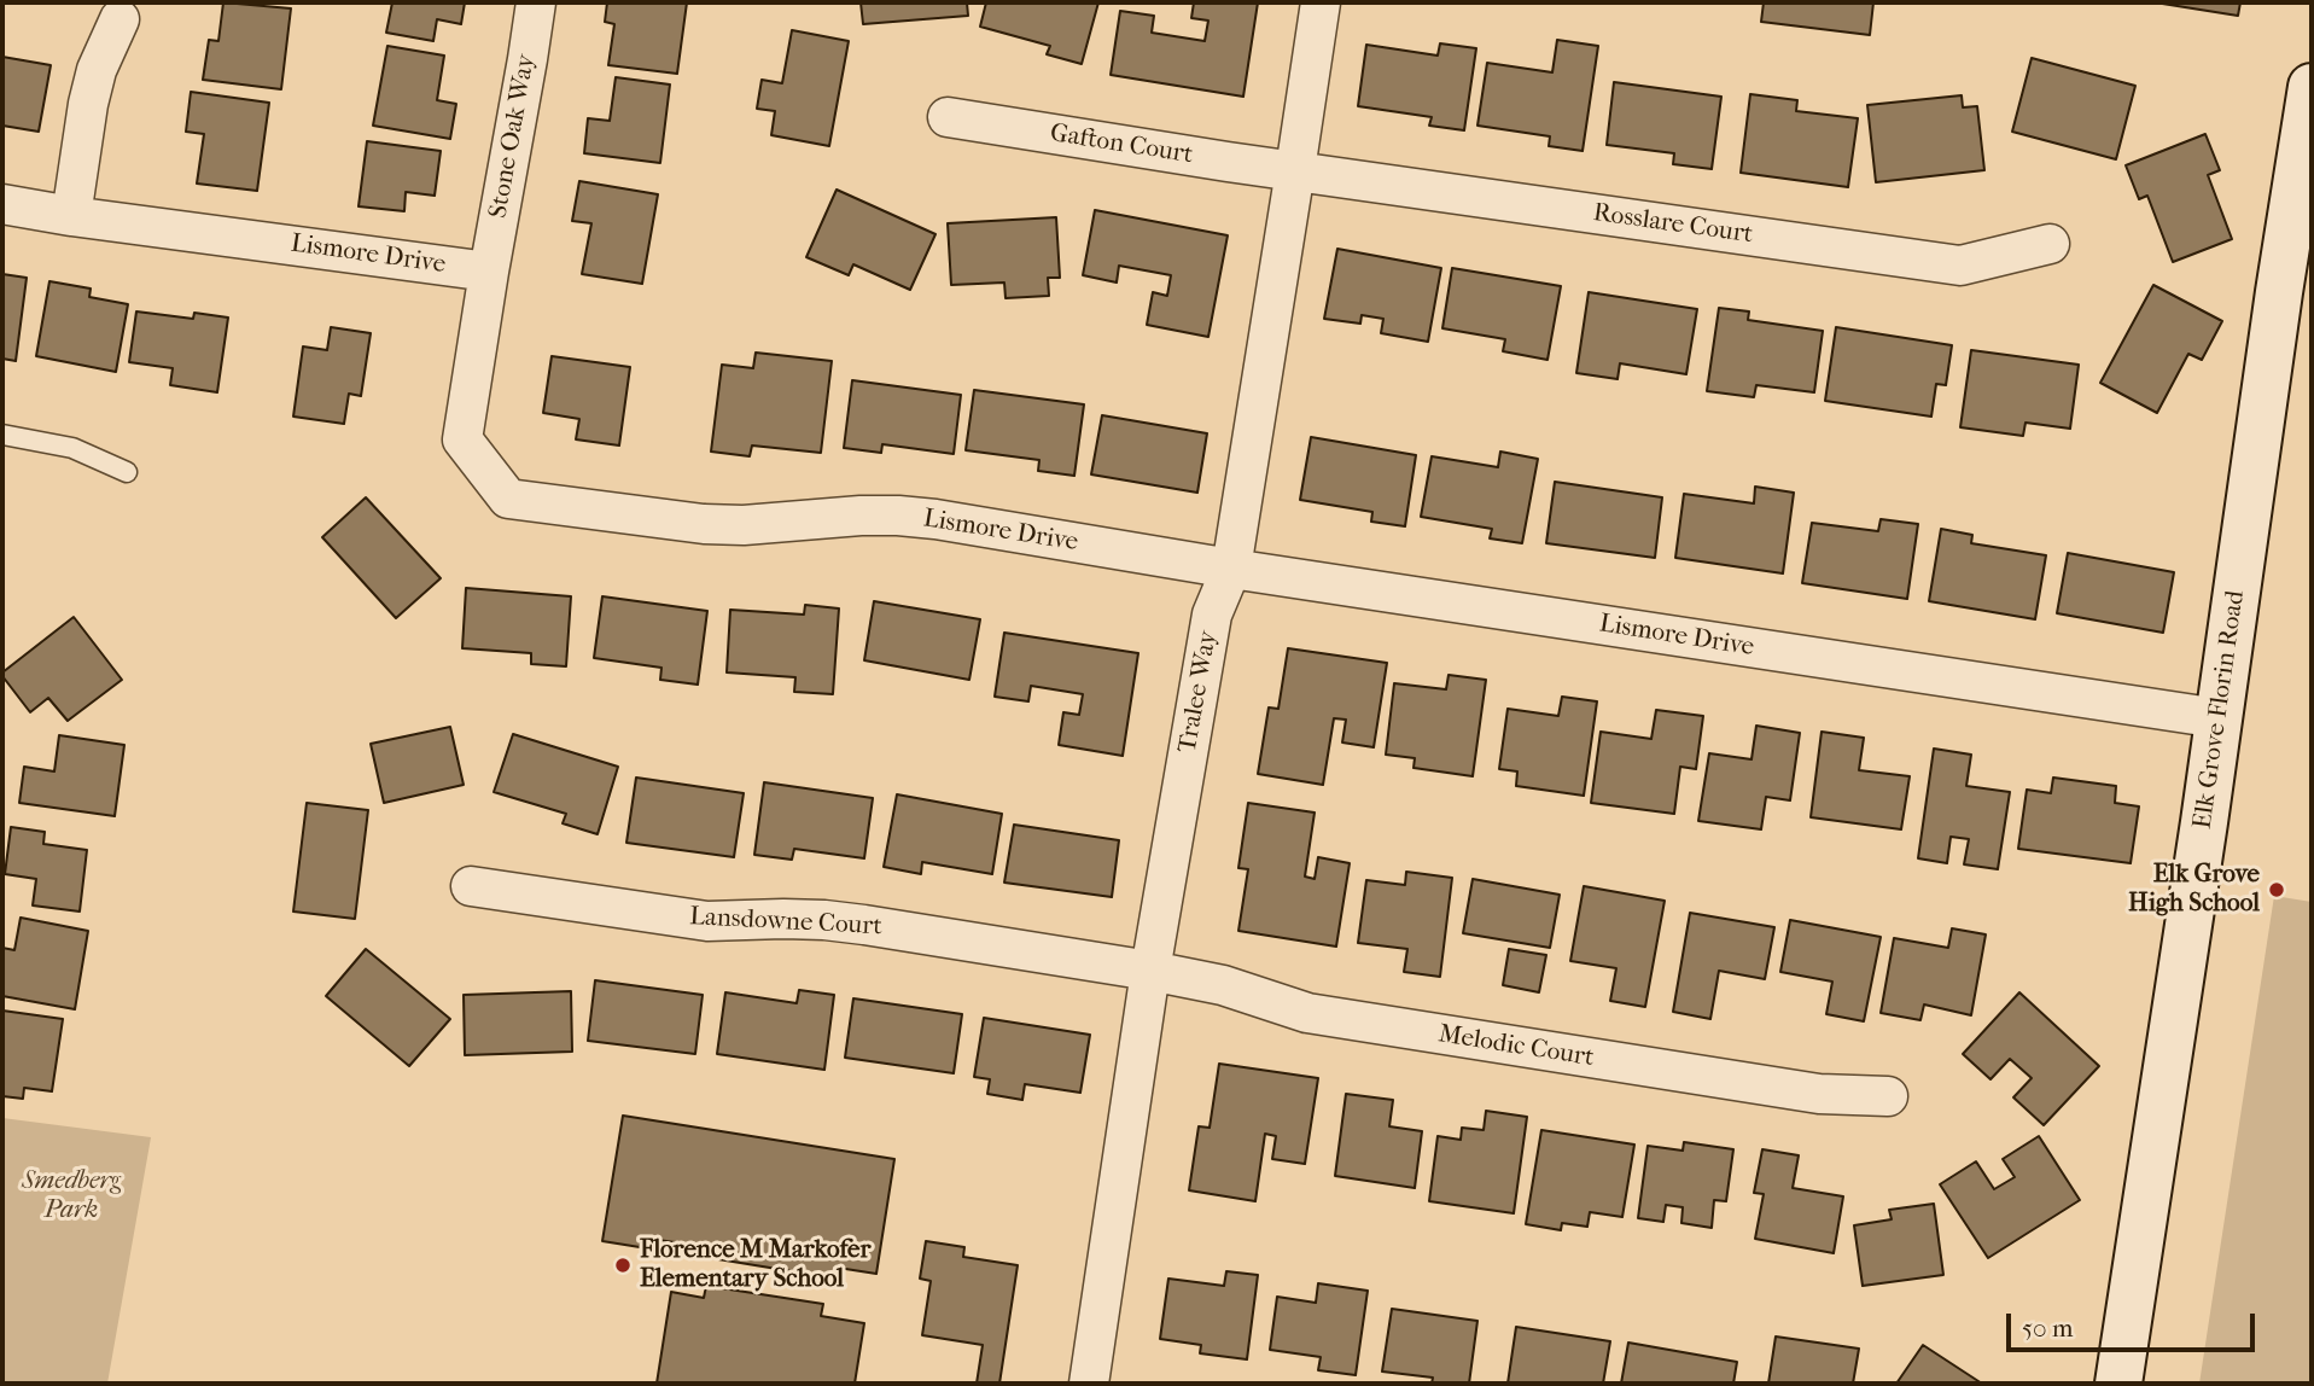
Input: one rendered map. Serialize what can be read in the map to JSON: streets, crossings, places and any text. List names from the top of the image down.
{
  "streets": {
    "main road": ["Elk Grove Florin Road"],
    "street": [
      "Stone Oak Way",
      "Gafton Court",
      "Rosslare Court",
      "Lismore Drive",
      "Tralee Way",
      "Lansdowne Court",
      "Melodic Court"
    ]
  },
  "crossings": [
    ["Stone Oak Way", "Lismore Drive"],
    ["Gafton Court", "Rosslare Court"],
    ["Gafton Court", "Tralee Way"],
    ["Rosslare Court", "Tralee Way"],
    ["Lismore Drive", "Tralee Way"],
    ["Lismore Drive", "Elk Grove Florin Road"],
    ["Tralee Way", "Lansdowne Court"],
    ["Tralee Way", "Melodic Court"],
    ["Lansdowne Court", "Melodic Court"]
  ],
  "parks": ["Smedberg Park"],
  "places": ["Elk Grove High School", "Florence M Markofer Elementary School"],
  "scale_bar": "50 m"
}
